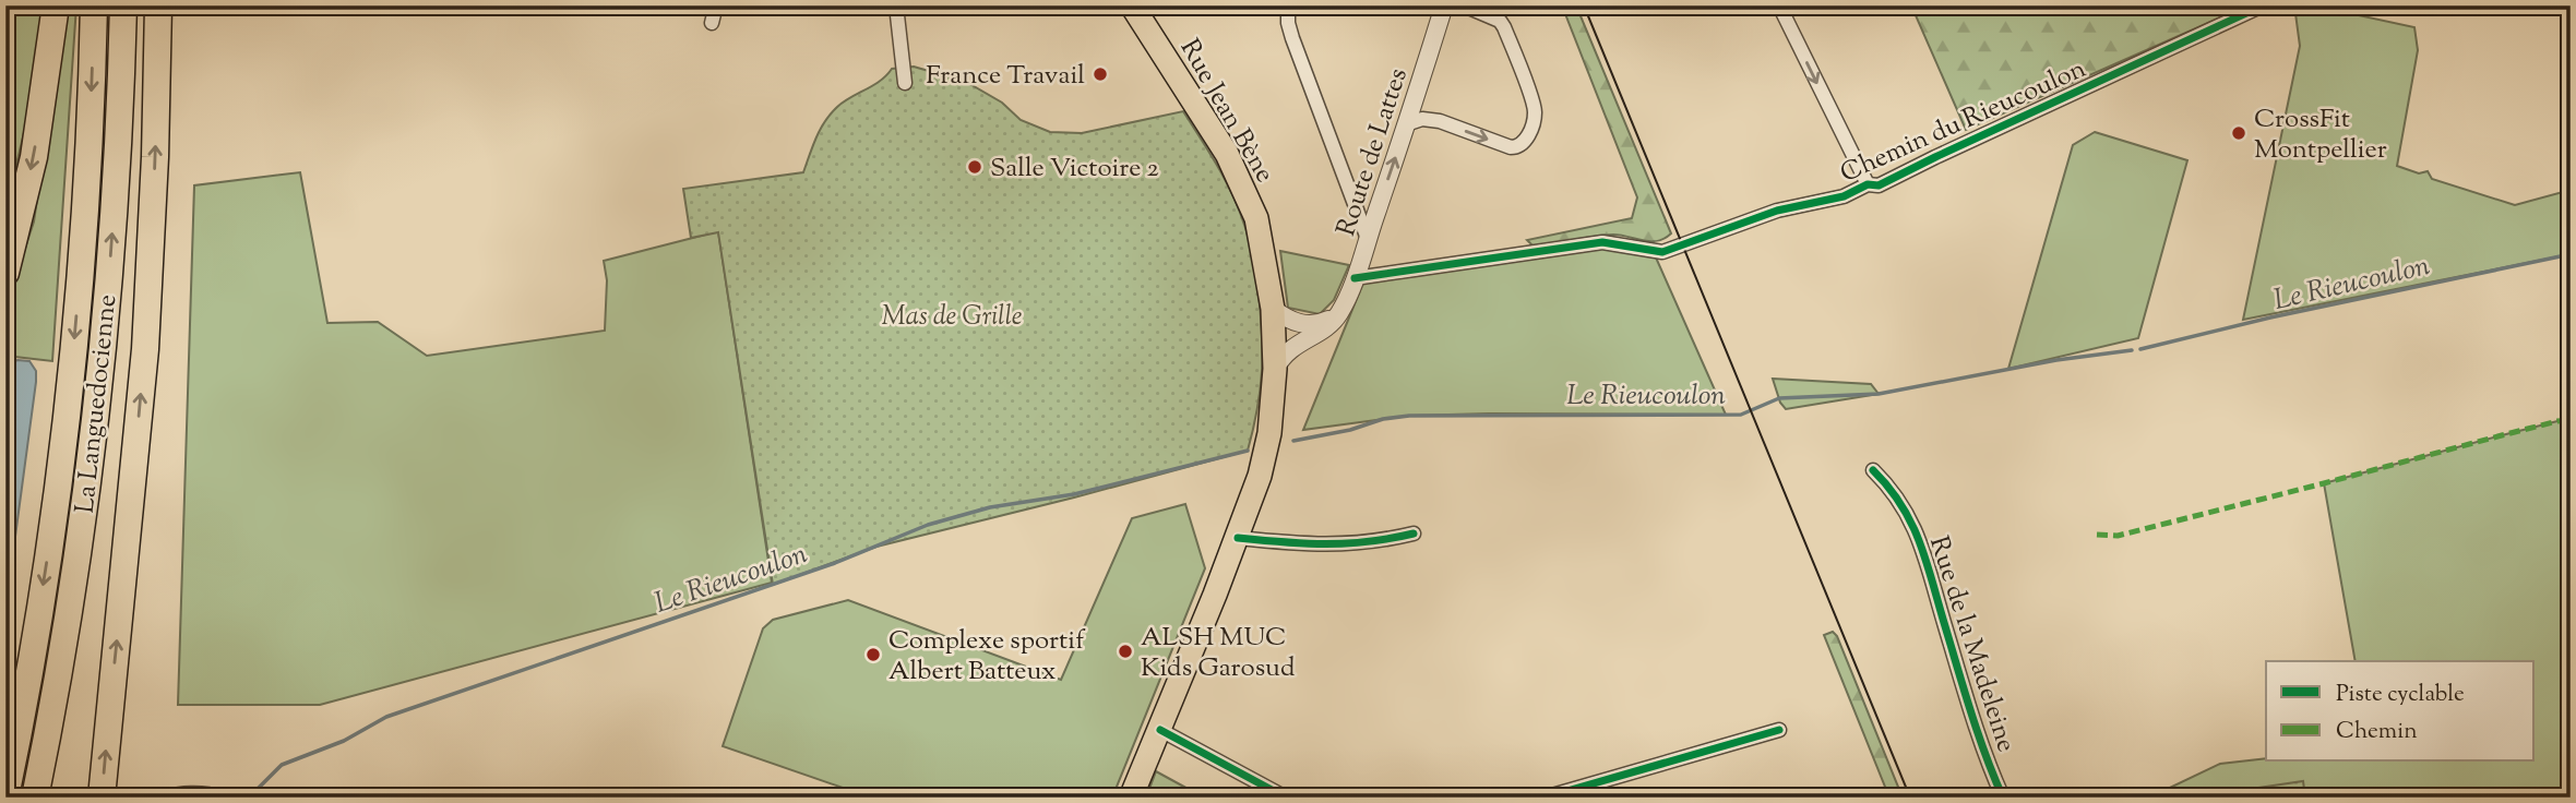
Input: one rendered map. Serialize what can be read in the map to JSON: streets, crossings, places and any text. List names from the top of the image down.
{
  "streets": {
    "highway": ["La Languedocienne"],
    "main road": ["Rue Jean Bène"],
    "street": ["Chemin du Rieucoulon", "Route de Lattes", "Rue de la Madeleine"]
  },
  "crossings": [
    ["Rue Jean Bène", "Route de Lattes"],
    ["Chemin du Rieucoulon", "Route de Lattes"]
  ],
  "water": ["Le Rieucoulon"],
  "parks": ["Mas de Grille"],
  "places": [
    "France Travail",
    "CrossFit Montpellier",
    "Salle Victoire 2",
    "ALSH MUC Kids Garosud",
    "Complexe sportif Albert Batteux"
  ],
  "legend": ["Piste cyclable", "Chemin"]
}
